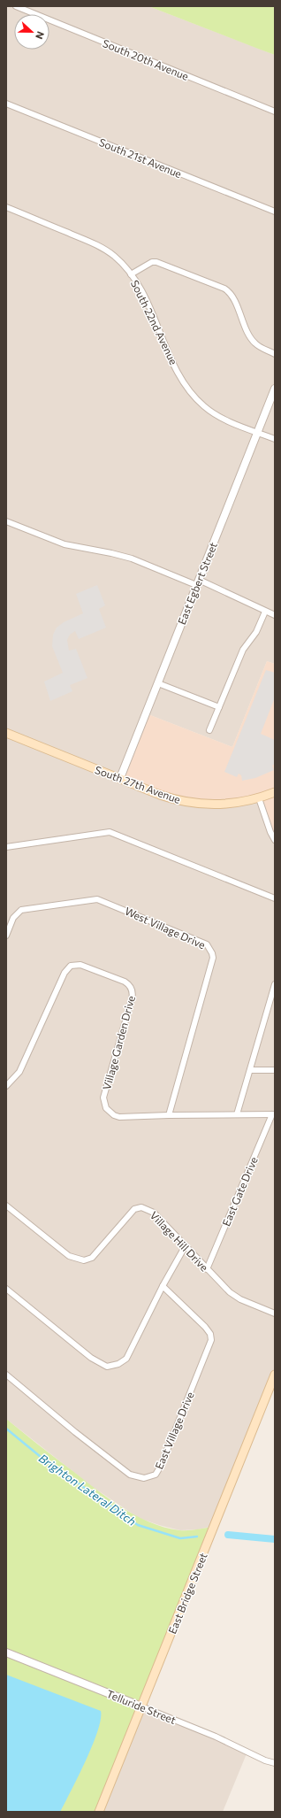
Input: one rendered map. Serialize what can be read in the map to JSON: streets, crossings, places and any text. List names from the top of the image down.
{
  "streets": {
    "main road": ["South 27th Avenue", "East Bridge Street"],
    "street": [
      "South 20th Avenue",
      "South 21st Avenue",
      "South 22nd Avenue",
      "East Egbert Street",
      "West Village Drive",
      "Village Garden Drive",
      "East Gate Drive",
      "Village Hill Drive",
      "East Village Drive",
      "Telluride Street"
    ]
  },
  "crossings": [
    ["South 22nd Avenue", "East Egbert Street"],
    ["East Egbert Street", "South 27th Avenue"],
    ["West Village Drive", "Village Garden Drive"],
    ["Village Garden Drive", "East Gate Drive"],
    ["East Gate Drive", "Village Hill Drive"],
    ["East Bridge Street", "Telluride Street"]
  ],
  "water": ["Brighton Lateral Ditch"],
  "north": "right"
}
